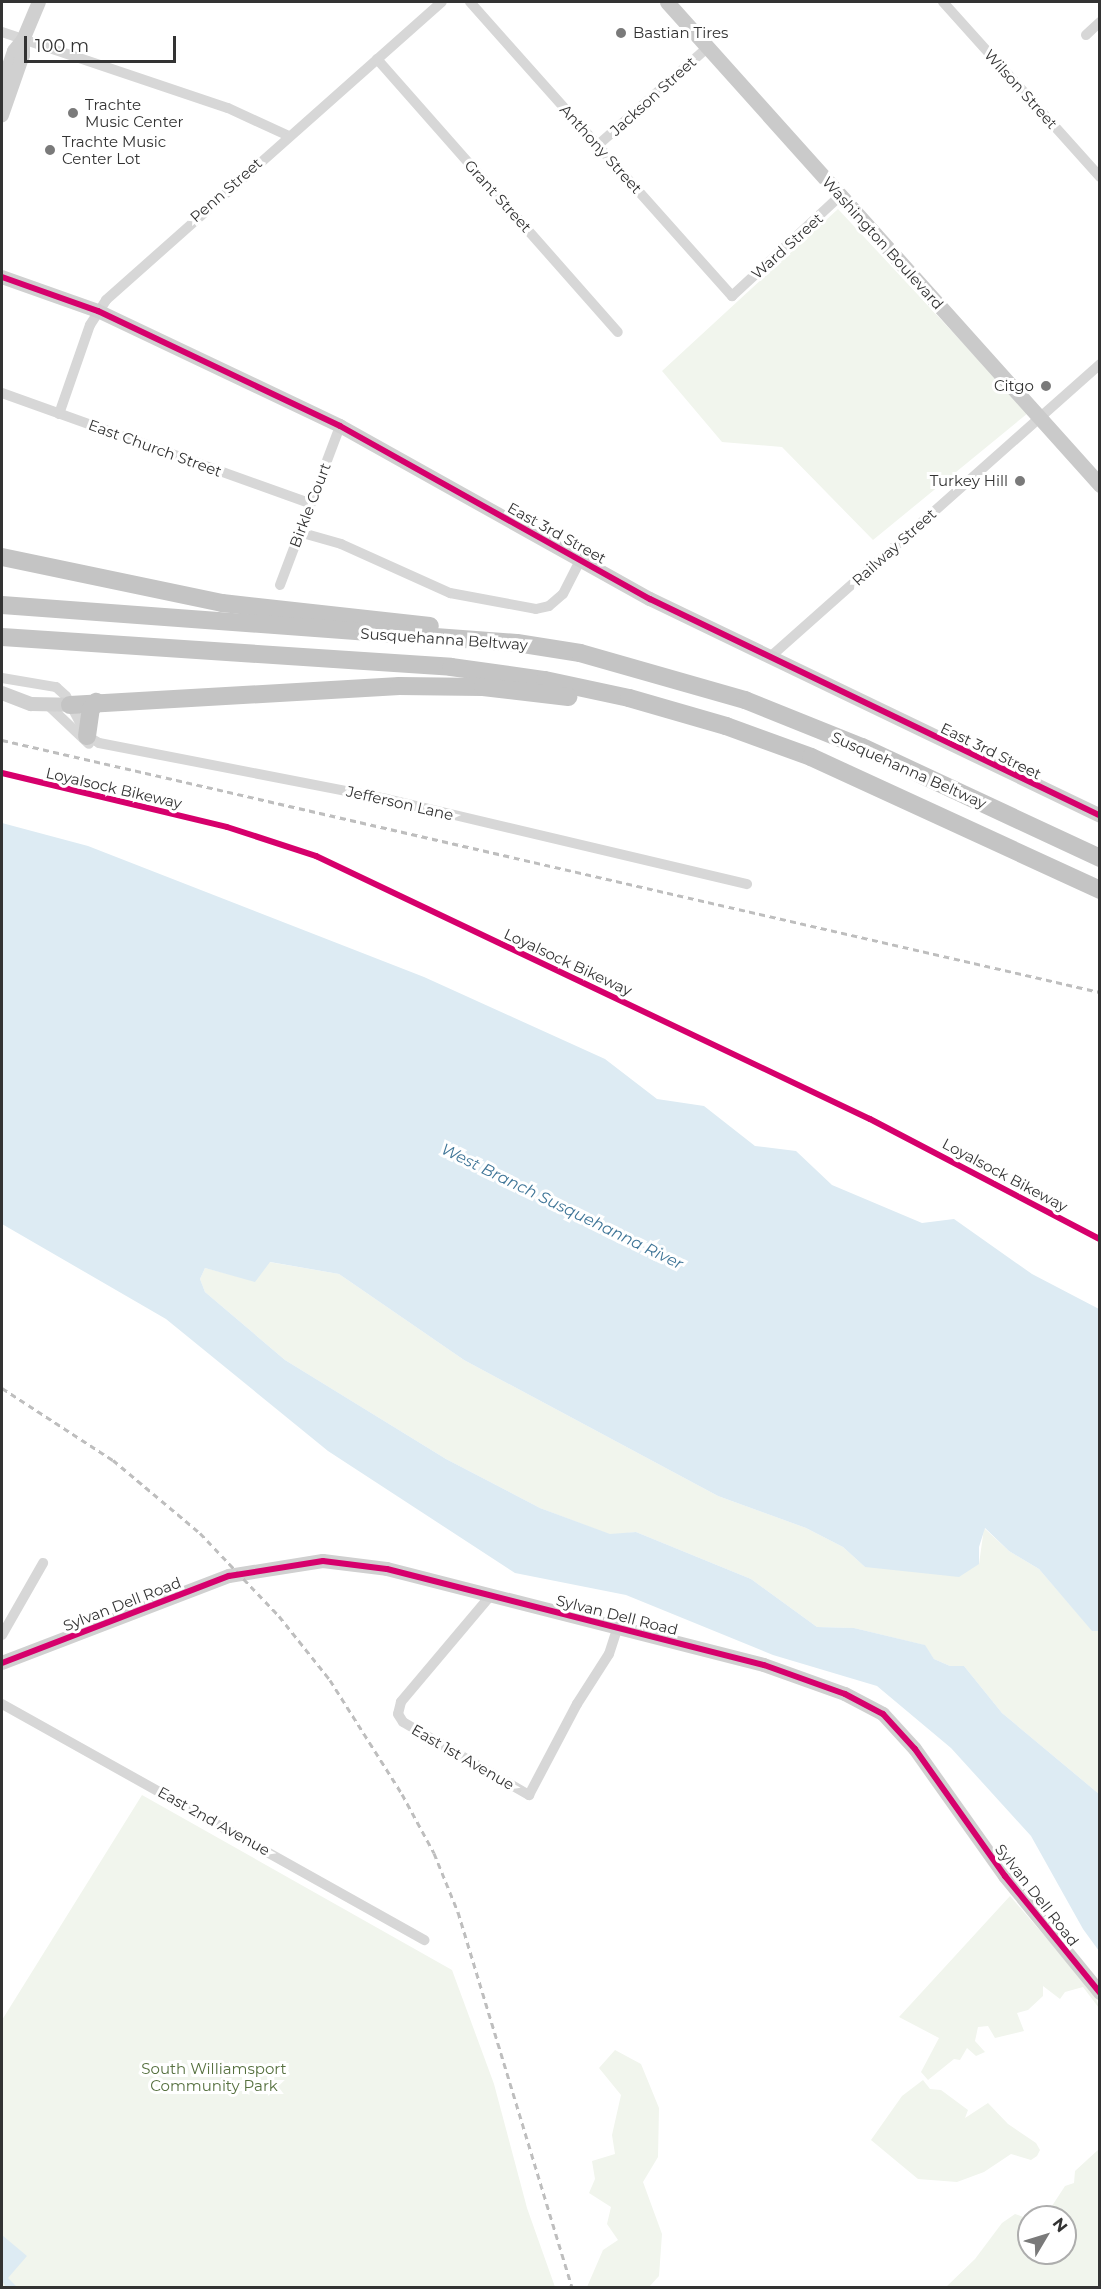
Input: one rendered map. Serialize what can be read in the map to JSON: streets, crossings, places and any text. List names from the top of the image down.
{
  "streets": {
    "highway": ["Susquehanna Beltway"],
    "main road": ["Washington Boulevard"],
    "street": [
      "Wilson Street",
      "Jackson Street",
      "Anthony Street",
      "Penn Street",
      "Grant Street",
      "Ward Street",
      "East Church Street",
      "Birkle Court",
      "East 3rd Street",
      "Railway Street",
      "Jefferson Lane",
      "Sylvan Dell Road",
      "East 1st Avenue",
      "East 2nd Avenue"
    ],
    "cycle path": ["Loyalsock Bikeway"]
  },
  "crossings": [
    ["Jackson Street", "Anthony Street"],
    ["Jackson Street", "Washington Boulevard"],
    ["Anthony Street", "Ward Street"],
    ["Penn Street", "Grant Street"],
    ["Penn Street", "East Church Street"],
    ["Penn Street", "East 3rd Street"],
    ["Washington Boulevard", "Ward Street"],
    ["Washington Boulevard", "Railway Street"],
    ["East Church Street", "Birkle Court"],
    ["Birkle Court", "East 3rd Street"],
    ["East 3rd Street", "Railway Street"],
    ["Sylvan Dell Road", "East 1st Avenue"]
  ],
  "water": ["West Branch Susquehanna River"],
  "parks": ["South Williamsport Community Park"],
  "places": [
    "Bastian Tires",
    "Trachte Music Center",
    "Trachte Music Center Lot",
    "Citgo",
    "Turkey Hill"
  ],
  "scale_bar": "100 m",
  "north": "top right"
}
